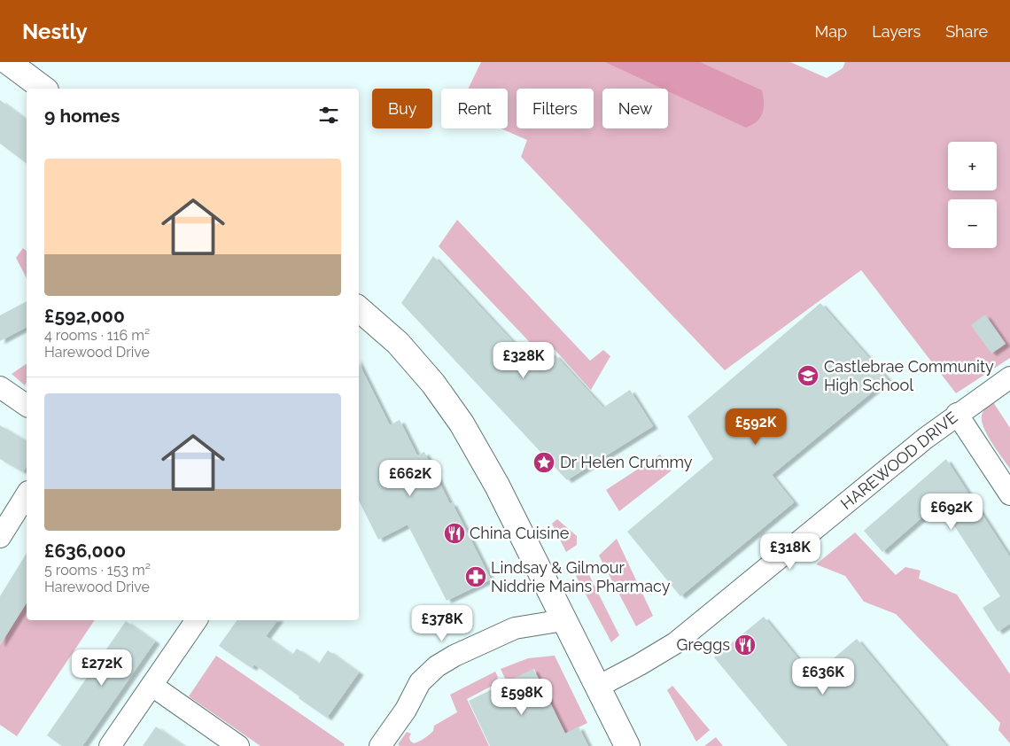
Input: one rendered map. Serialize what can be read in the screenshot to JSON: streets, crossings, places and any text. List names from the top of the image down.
{
  "streets": {
    "street": ["HAREWOOD DRIVE"]
  },
  "places": {
    "school or university": ["Castlebrae Community High School"],
    "place": ["Dr Helen Crummy"],
    "restaurant": ["China Cuisine", "Greggs"],
    "pharmacy": ["Lindsay & Gilmour Niddrie Mains Pharmacy"]
  },
  "page": {
    "header": "Nestly",
    "nav": ["Map", "Layers", "Share"],
    "chip": [
      "Buy",
      "Rent",
      "Filters",
      "New"
    ],
    "heading": "9 homes",
    "map_buttons": ["+", "−"],
    "list": [
      {
        "name": "£592,000",
        "note": "4 rooms · 116 m² · Harewood Drive"
      },
      {
        "name": "£636,000",
        "note": "5 rooms · 153 m² · Harewood Drive"
      }
    ],
    "price": [
      "£328K",
      "£592K",
      "£662K",
      "£692K",
      "£318K",
      "£378K",
      "£272K",
      "£636K",
      "£598K"
    ]
  }
}
